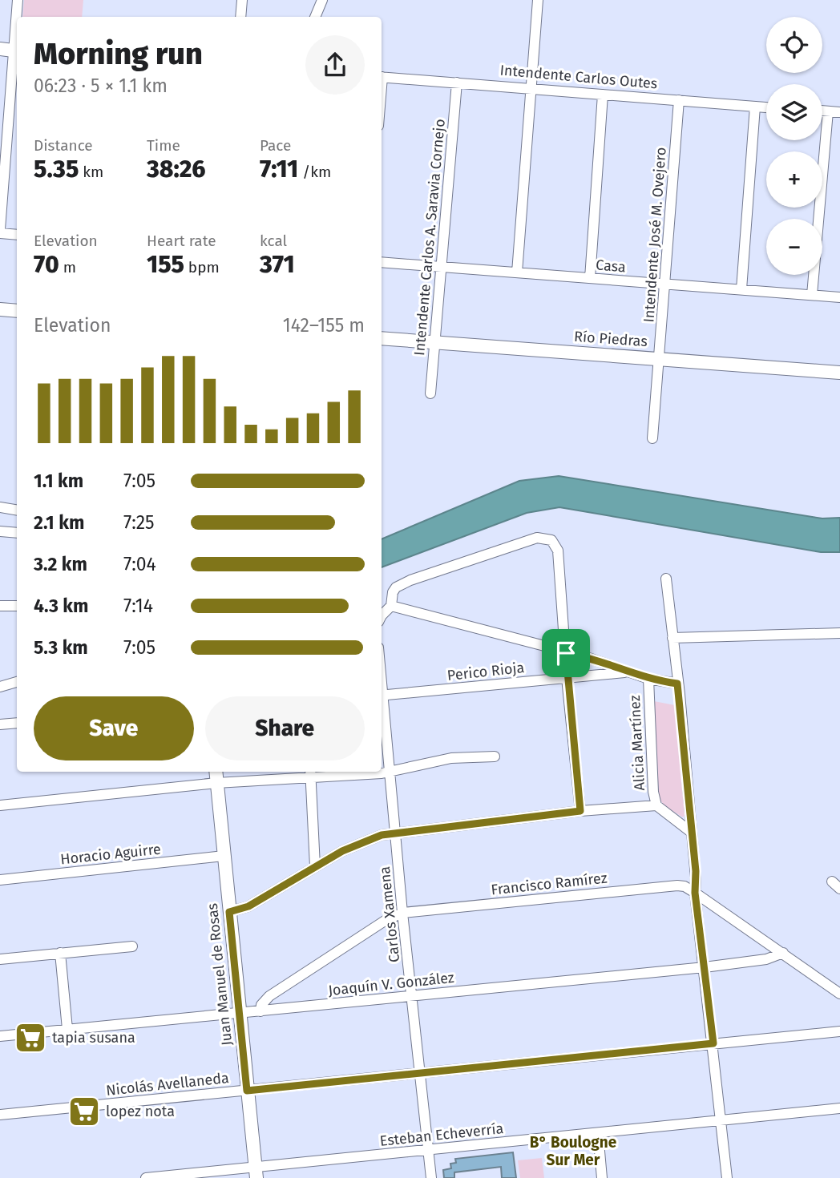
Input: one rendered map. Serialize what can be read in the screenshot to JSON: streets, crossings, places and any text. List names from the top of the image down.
{
  "streets": {
    "street": [
      "Intendente Carlos Outes",
      "Intendente José M. Ovejero",
      "Intendente Carlos A. Saravia Cornejo",
      "Casa",
      "Río Piedras",
      "Perico Rioja",
      "Alicia Martínez",
      "Horacio Aguirre",
      "Francisco Ramírez",
      "Carlos Xamena",
      "Juan Manuel de Rosas",
      "Joaquín V. González",
      "Nicolás Avellaneda",
      "Esteban Echeverría"
    ]
  },
  "crossings": [
    ["Intendente Carlos Outes", "Intendente José M. Ovejero"],
    ["Intendente Carlos Outes", "Intendente Carlos A. Saravia Cornejo"],
    ["Intendente José M. Ovejero", "Casa"],
    ["Intendente José M. Ovejero", "Río Piedras"],
    ["Intendente Carlos A. Saravia Cornejo", "Casa"],
    ["Intendente Carlos A. Saravia Cornejo", "Río Piedras"],
    ["Horacio Aguirre", "Juan Manuel de Rosas"],
    ["Francisco Ramírez", "Carlos Xamena"],
    ["Francisco Ramírez", "Joaquín V. González"],
    ["Carlos Xamena", "Joaquín V. González"],
    ["Carlos Xamena", "Nicolás Avellaneda"],
    ["Carlos Xamena", "Esteban Echeverría"],
    ["Juan Manuel de Rosas", "Joaquín V. González"],
    ["Juan Manuel de Rosas", "Nicolás Avellaneda"],
    ["Juan Manuel de Rosas", "Esteban Echeverría"]
  ],
  "districts": ["B° Boulogne Sur Mer"],
  "places": {
    "supermarket": ["tapia susana", "lopez nota"]
  },
  "page": {
    "map_buttons": ["+", "−"],
    "heading": ["Morning run", "06:23 · 5 × 1.1 km"],
    "stats": [
      ["Distance", "5.35 km"],
      ["Time", "38:26"],
      ["Pace", "7:11 /km"],
      ["Elevation", "70 m"],
      ["Heart rate", "155 bpm"],
      ["kcal", "371"]
    ],
    "chart": ["Elevation", "142–155 m"],
    "list": [
      {
        "name": "1.1 km",
        "note": "7:05"
      },
      {
        "name": "2.1 km",
        "note": "7:25"
      },
      {
        "name": "3.2 km",
        "note": "7:04"
      },
      {
        "name": "4.3 km",
        "note": "7:14"
      },
      {
        "name": "5.3 km",
        "note": "7:05"
      }
    ],
    "buttons": ["Save", "Share"]
  }
}
